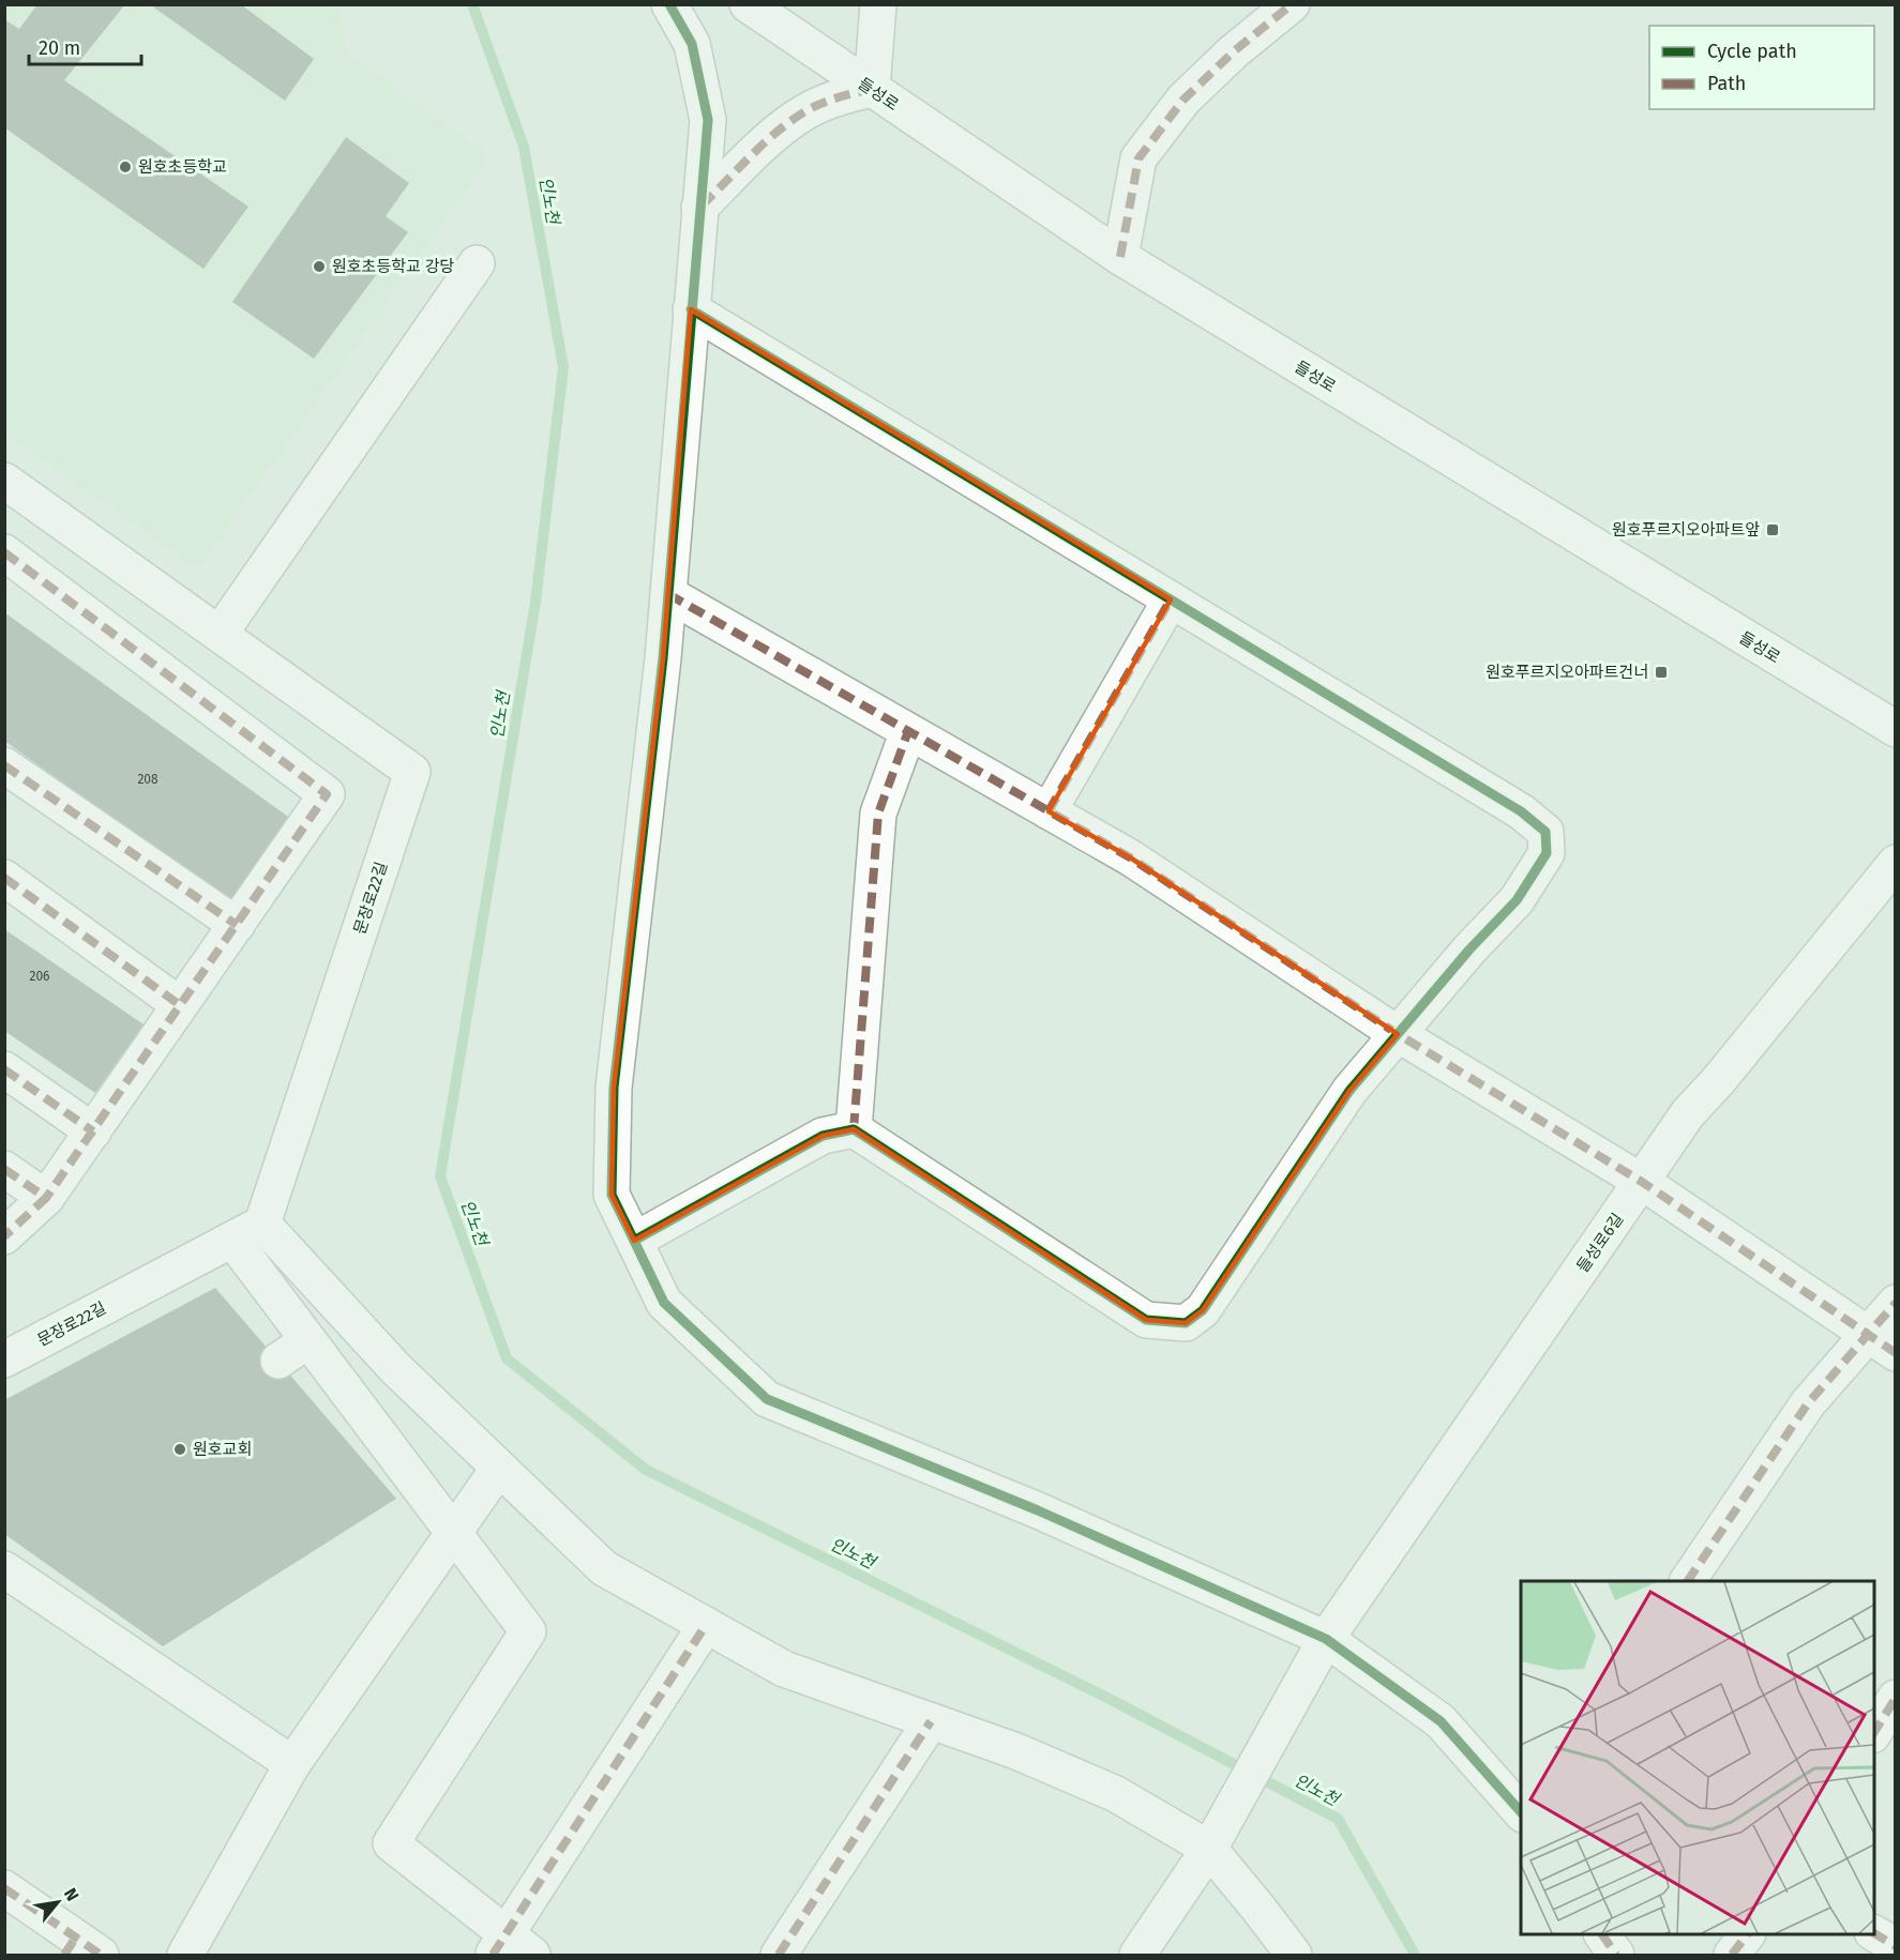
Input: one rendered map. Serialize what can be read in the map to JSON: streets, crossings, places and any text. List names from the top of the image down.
{
  "streets": {
    "street": ["들성로", "문장로22길", "들성로6길"]
  },
  "water": ["인노천"],
  "places": {
    "other": ["원호초등학교", "원호초등학교 강당", "원호교회"],
    "transit": ["원호푸르지오아파트앞", "원호푸르지오아파트건너"]
  },
  "house_numbers": ["208", "206"],
  "legend": ["Cycle path", "Path"],
  "scale_bar": "20 m",
  "north": "top right"
}
